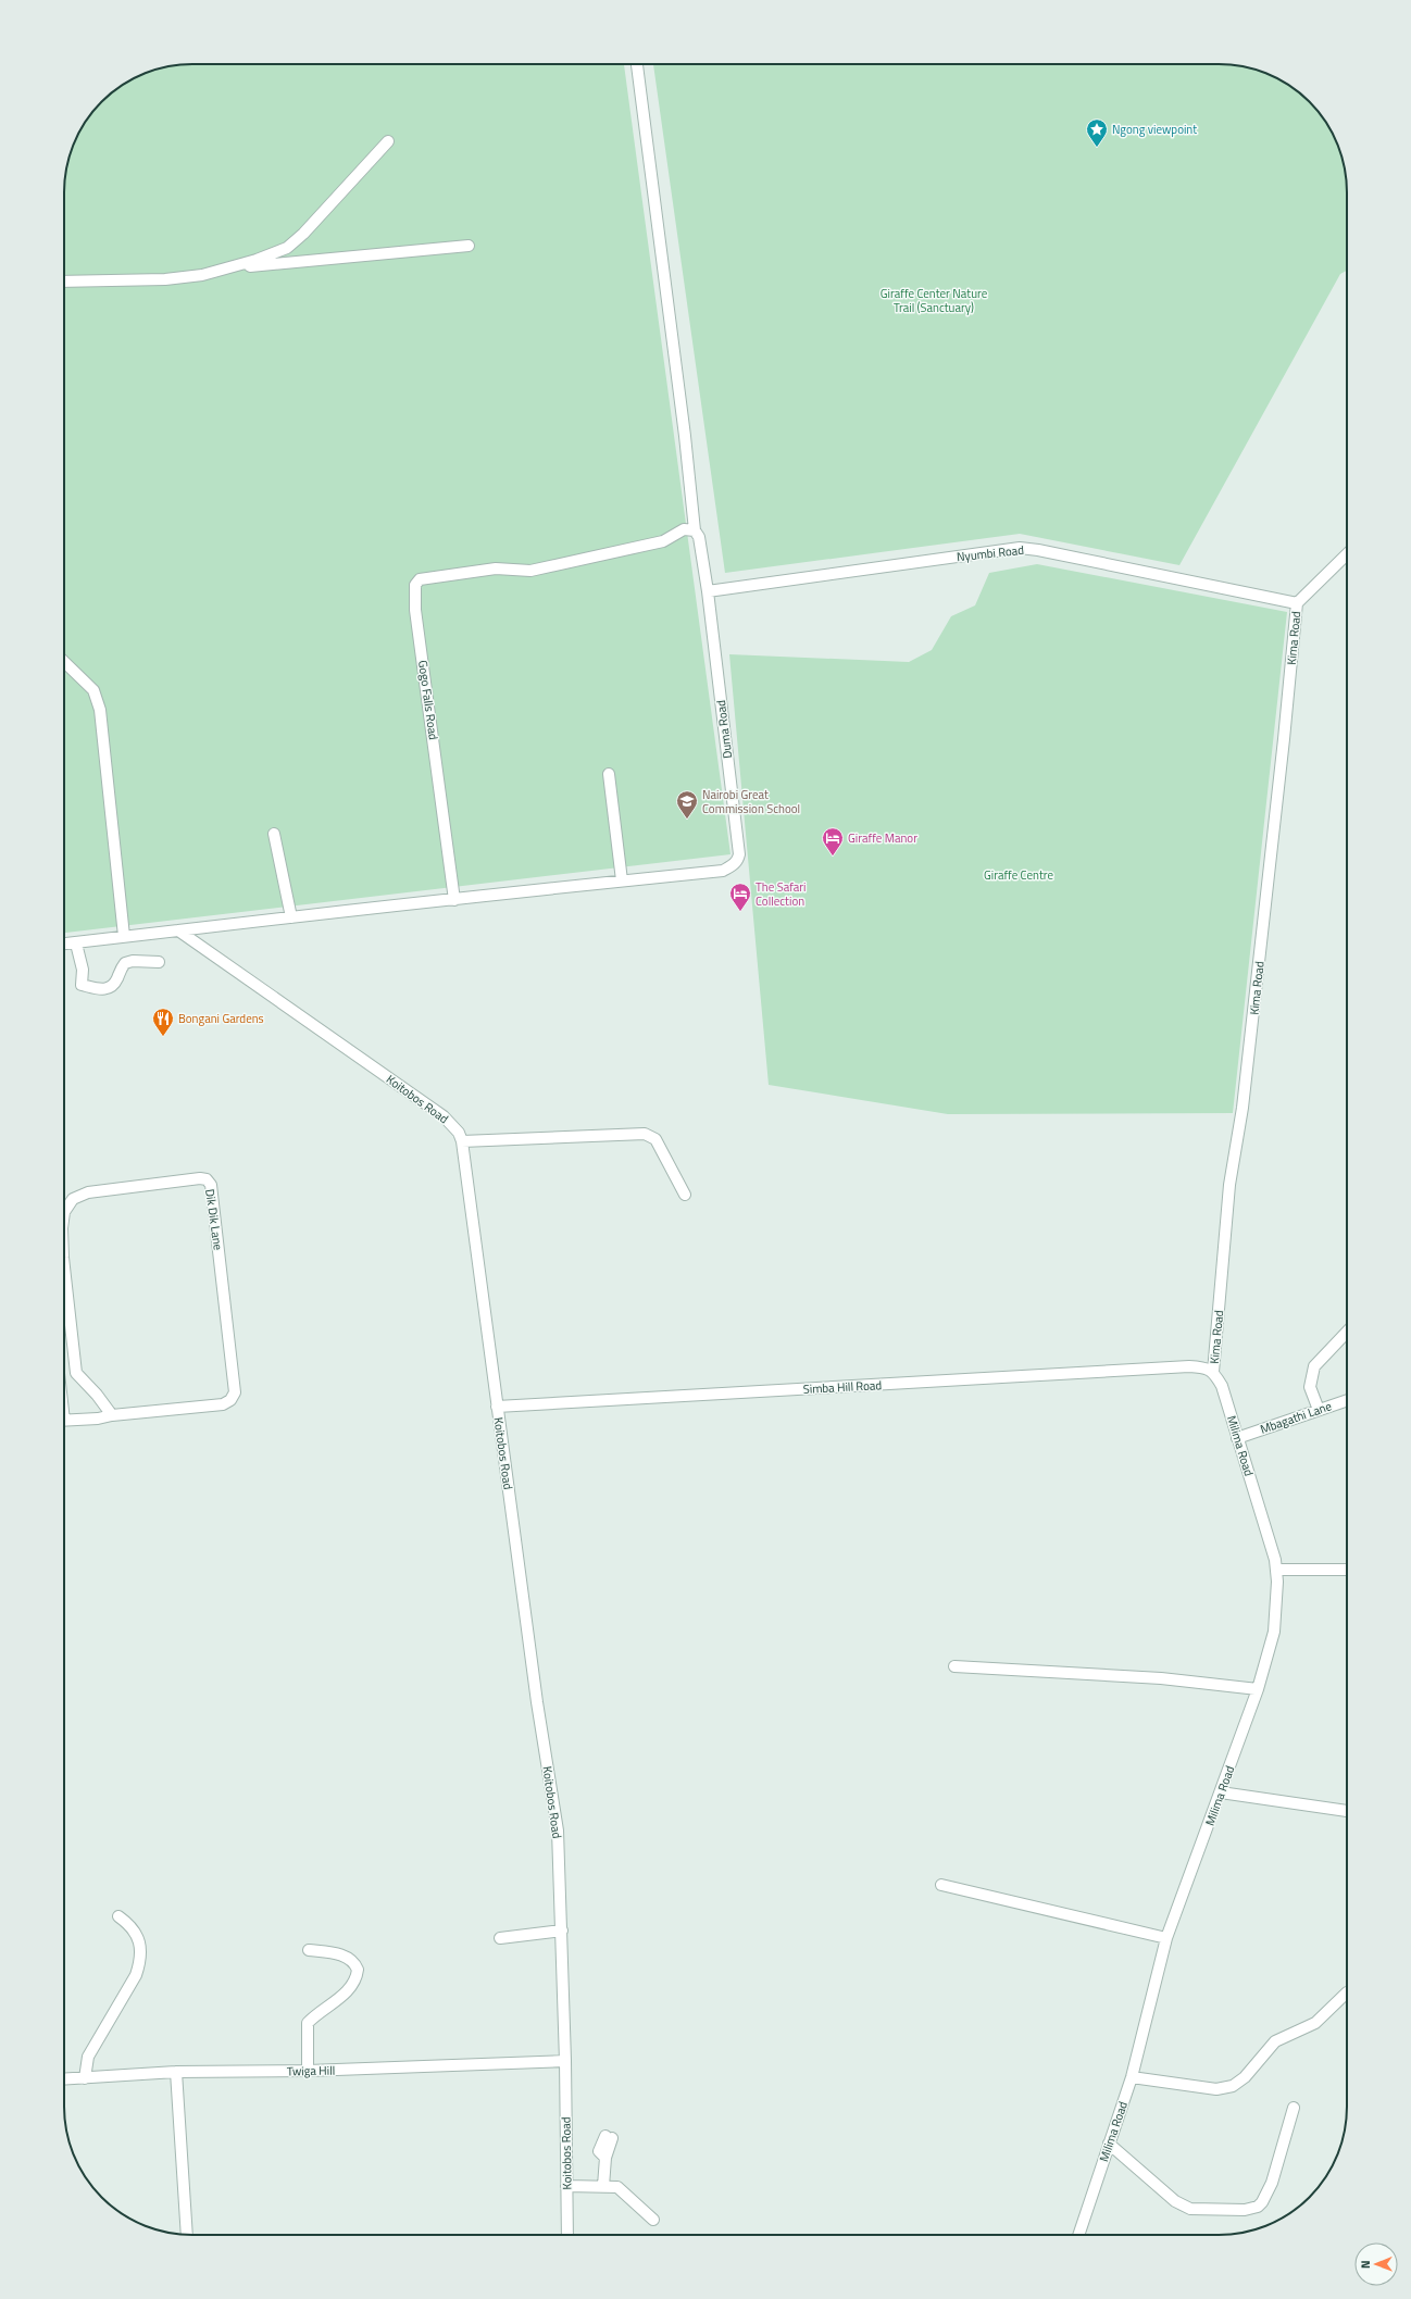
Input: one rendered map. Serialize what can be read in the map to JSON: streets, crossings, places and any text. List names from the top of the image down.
{
  "streets": {
    "street": [
      "Nyumbi Road",
      "Kima Road",
      "Gogo Falls Road",
      "Duma Road",
      "Koitobos Road",
      "Dik Dik Lane",
      "Simba Hill Road",
      "Mbagathi Lane",
      "Milima Road",
      "Twiga Hill"
    ]
  },
  "crossings": [
    ["Nyumbi Road", "Kima Road"],
    ["Nyumbi Road", "Duma Road"],
    ["Kima Road", "Simba Hill Road"],
    ["Kima Road", "Milima Road"],
    ["Gogo Falls Road", "Duma Road"],
    ["Koitobos Road", "Simba Hill Road"],
    ["Koitobos Road", "Twiga Hill"],
    ["Simba Hill Road", "Milima Road"],
    ["Mbagathi Lane", "Milima Road"]
  ],
  "parks": ["Giraffe Center Nature Trail (Sanctuary)", "Giraffe Centre"],
  "places": {
    "place": ["Ngong viewpoint"],
    "school or university": ["Nairobi Great Commission School"],
    "hotel": ["Giraffe Manor", "The Safari Collection"],
    "restaurant": ["Bongani Gardens"]
  },
  "north": "left"
}
